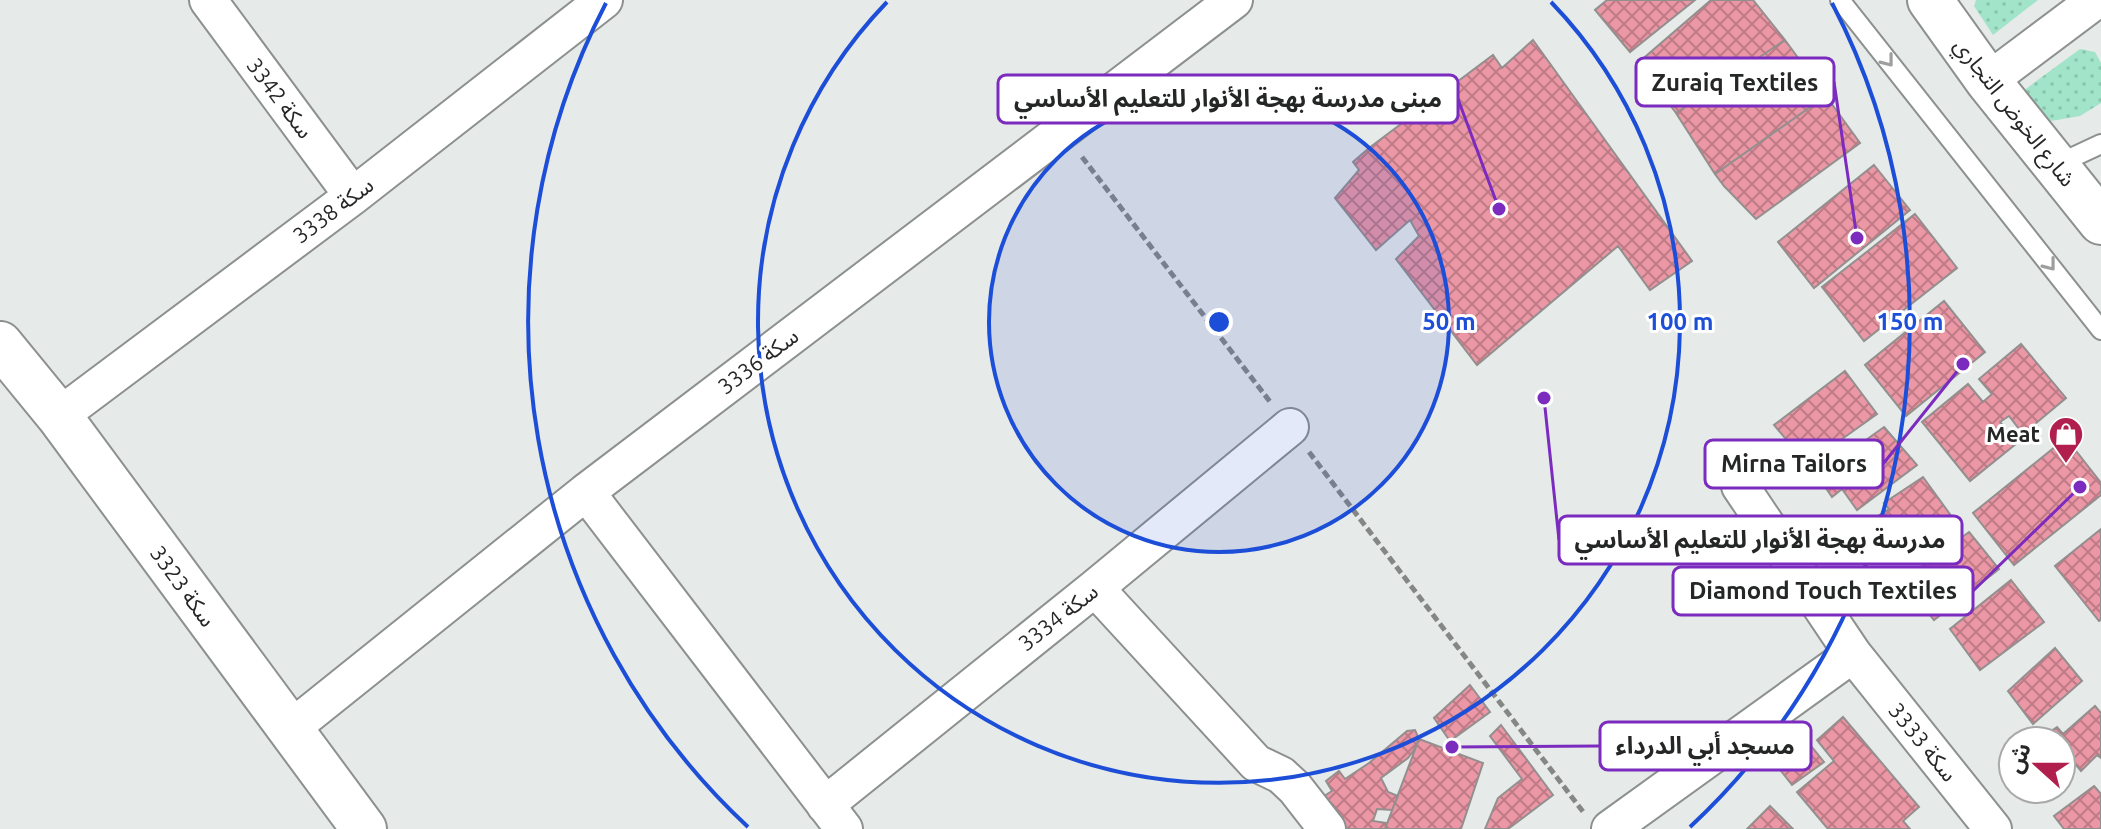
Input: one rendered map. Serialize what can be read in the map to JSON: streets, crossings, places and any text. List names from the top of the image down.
{
  "streets": {
    "street": [
      "سكة 3342",
      "شارع الخوض التجاري",
      "سكة 3338",
      "سكة 3336",
      "سكة 3323",
      "سكة 3334",
      "سكة 3333"
    ]
  },
  "crossings": [
    ["سكة 3342", "سكة 3338"],
    ["سكة 3338", "سكة 3323"],
    ["سكة 3336", "سكة 3323"],
    ["سكة 3336", "سكة 3334"]
  ],
  "places": {
    "other": [
      "مبنى مدرسة بهجة الأنوار للتعليم الأساسي",
      "Zuraiq Textiles",
      "Mirna Tailors",
      "مدرسة بهجة الأنوار للتعليم الأساسي",
      "Diamond Touch Textiles",
      "مسجد أبي الدرداء"
    ],
    "shop": ["Meat"]
  },
  "north": "left",
  "rings": ["50 m", "100 m", "150 m"]
}
